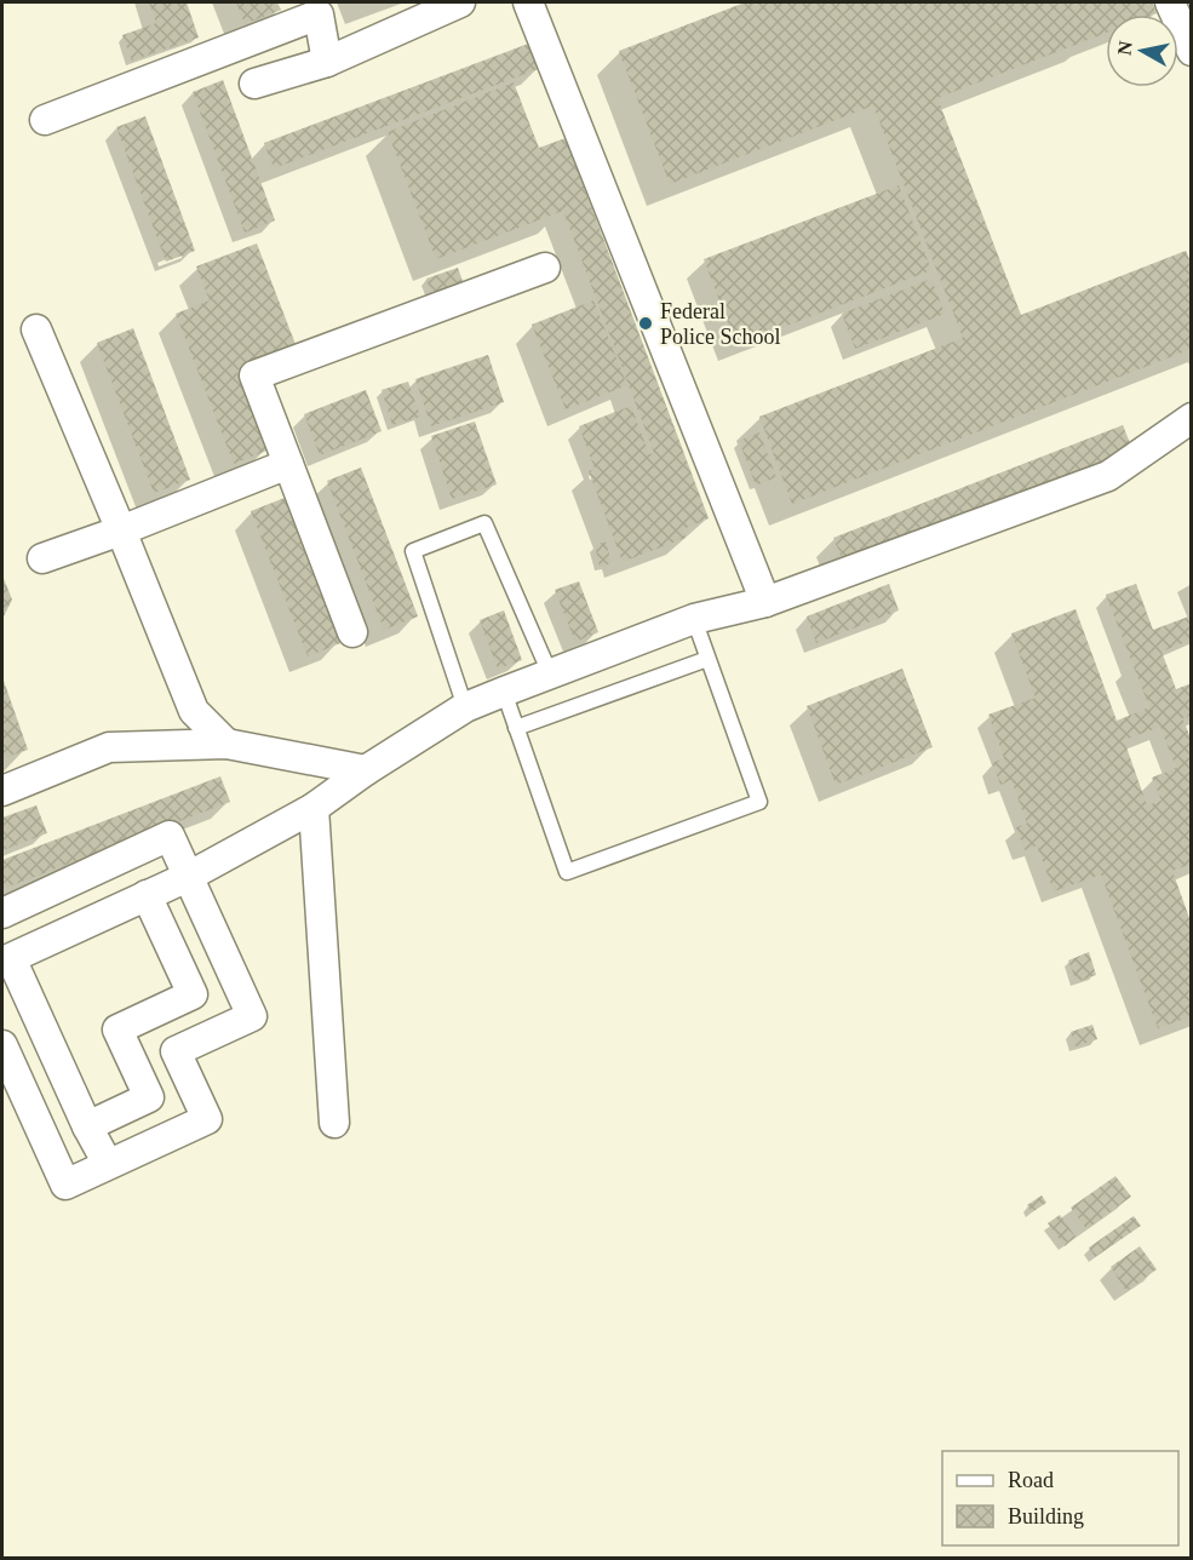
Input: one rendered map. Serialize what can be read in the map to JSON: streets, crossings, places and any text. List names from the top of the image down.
{
  "places": ["Federal Police School"],
  "legend": ["Road", "Building"],
  "north": "left"
}
